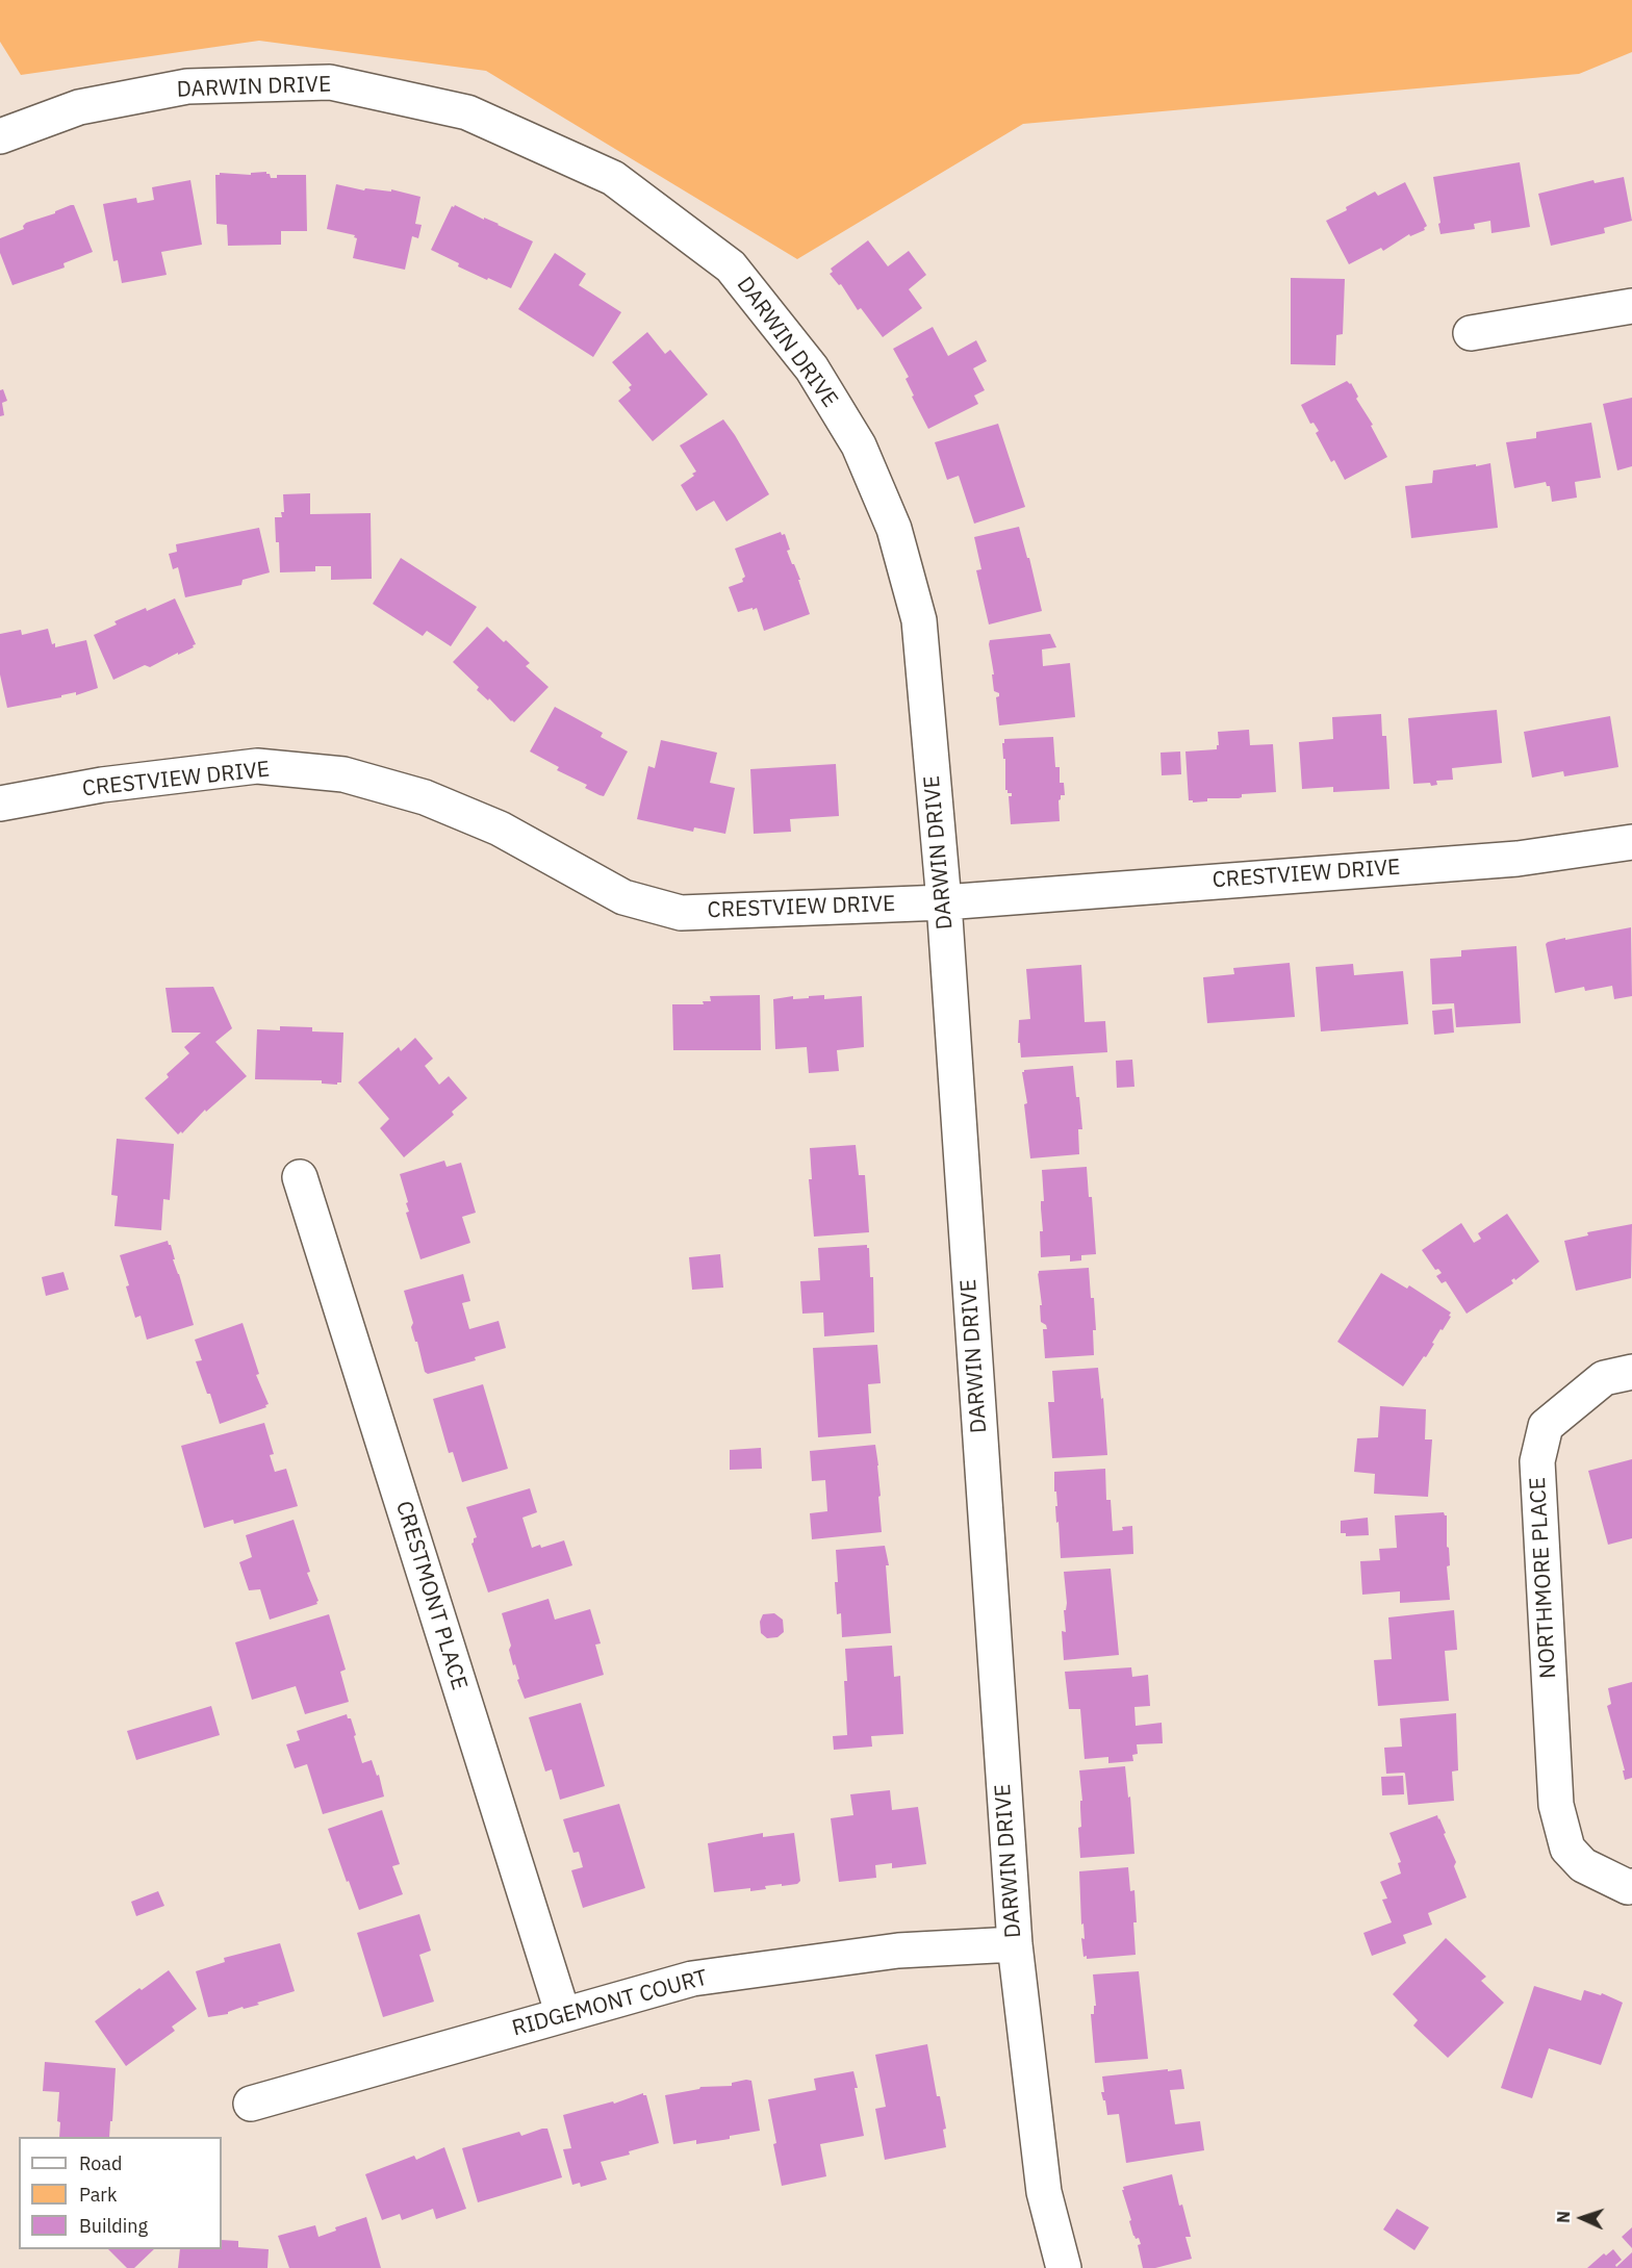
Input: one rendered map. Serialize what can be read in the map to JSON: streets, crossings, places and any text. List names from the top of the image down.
{
  "streets": {
    "street": [
      "DARWIN DRIVE",
      "CRESTVIEW DRIVE",
      "NORTHMORE PLACE",
      "CRESTMONT PLACE",
      "RIDGEMONT COURT"
    ]
  },
  "crossings": [
    ["DARWIN DRIVE", "CRESTVIEW DRIVE"],
    ["DARWIN DRIVE", "RIDGEMONT COURT"],
    ["CRESTMONT PLACE", "RIDGEMONT COURT"]
  ],
  "legend": ["Road", "Park", "Building"],
  "north": "left"
}
